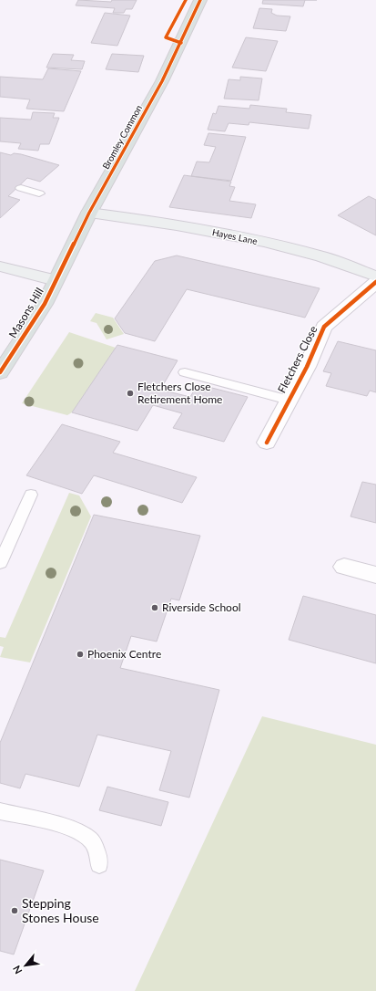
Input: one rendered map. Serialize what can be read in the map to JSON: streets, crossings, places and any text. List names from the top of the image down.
{
  "streets": {
    "main road": ["Bromley Common", "Hayes Lane", "Masons Hill"],
    "street": ["Fletchers Close"]
  },
  "crossings": [
    ["Bromley Common", "Hayes Lane"],
    ["Bromley Common", "Masons Hill"]
  ],
  "places": [
    "Fletchers Close Retirement Home",
    "Riverside School",
    "Phoenix Centre",
    "Stepping Stones House"
  ],
  "north": "bottom left"
}
